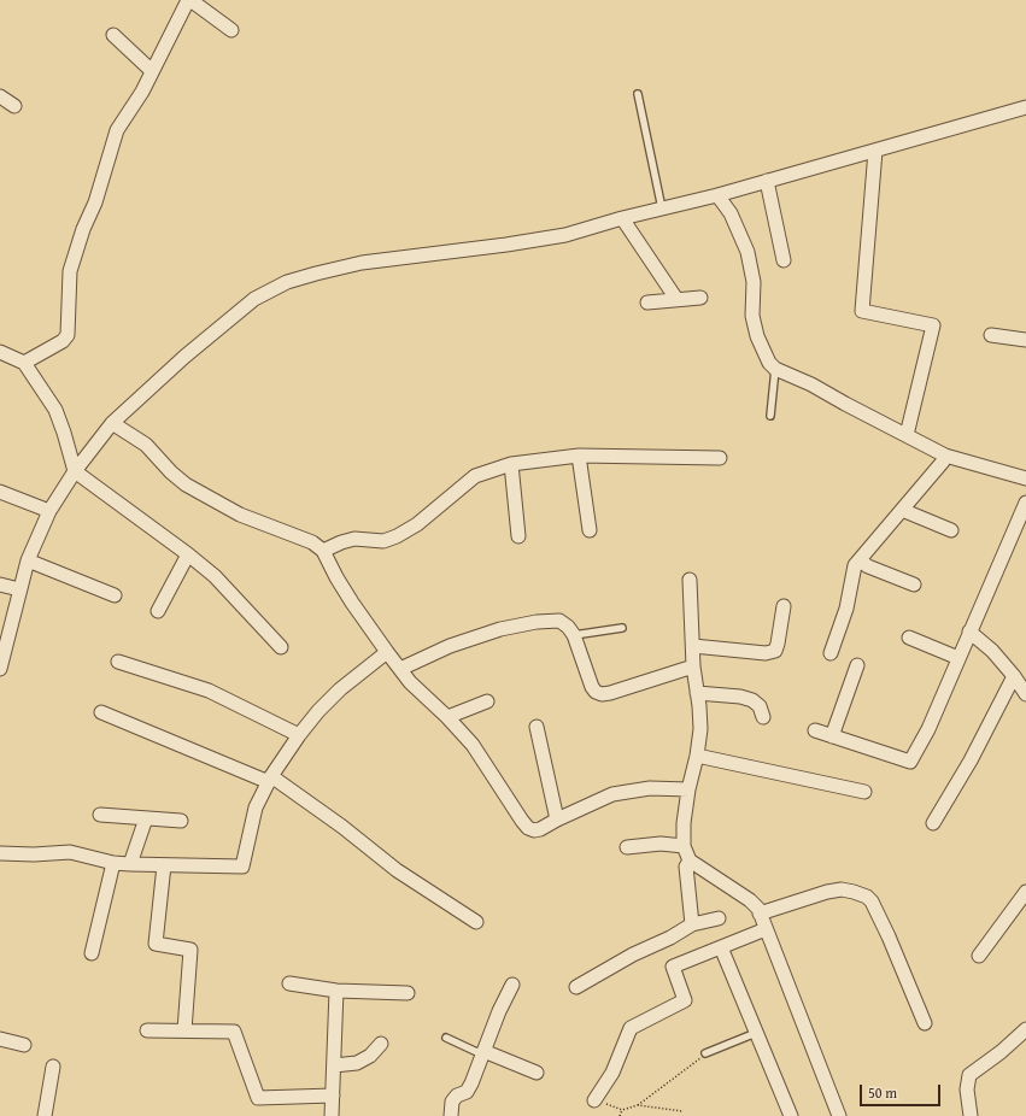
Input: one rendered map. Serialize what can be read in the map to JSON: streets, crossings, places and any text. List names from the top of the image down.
{
  "scale_bar": "50 m"
}
